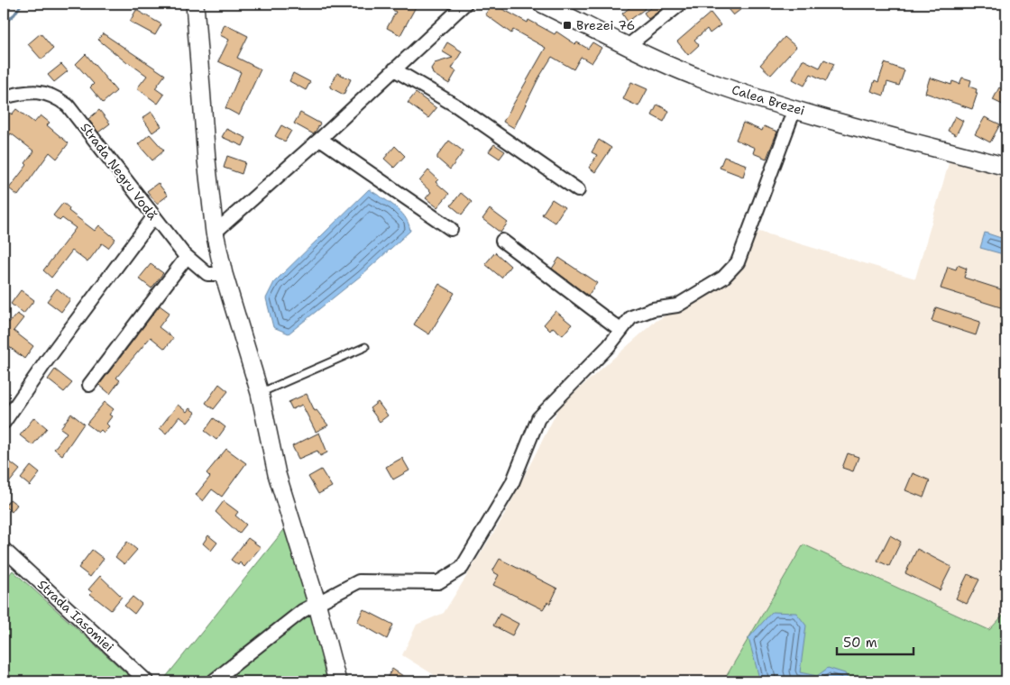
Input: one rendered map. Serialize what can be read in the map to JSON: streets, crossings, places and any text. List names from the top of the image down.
{
  "streets": {
    "street": ["Calea Brezei", "Strada Negru Vodă", "Strada Iasomiei"]
  },
  "places": {
    "transit": ["Brezei 76"]
  },
  "scale_bar": "50 m"
}
